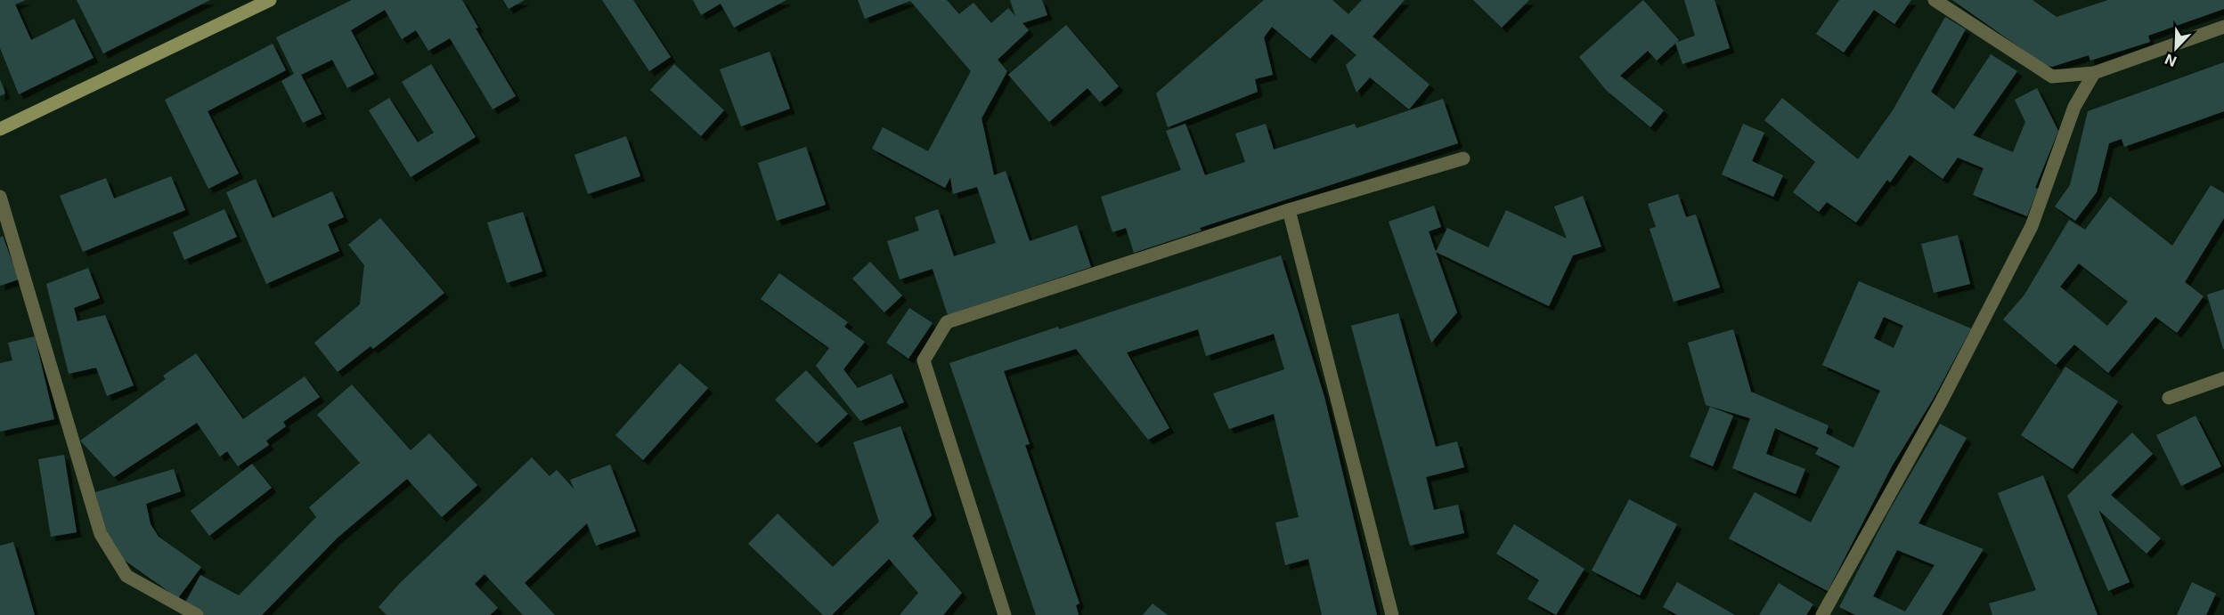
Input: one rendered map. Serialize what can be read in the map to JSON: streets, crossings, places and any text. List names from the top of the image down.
{
  "north": "bottom left"
}
